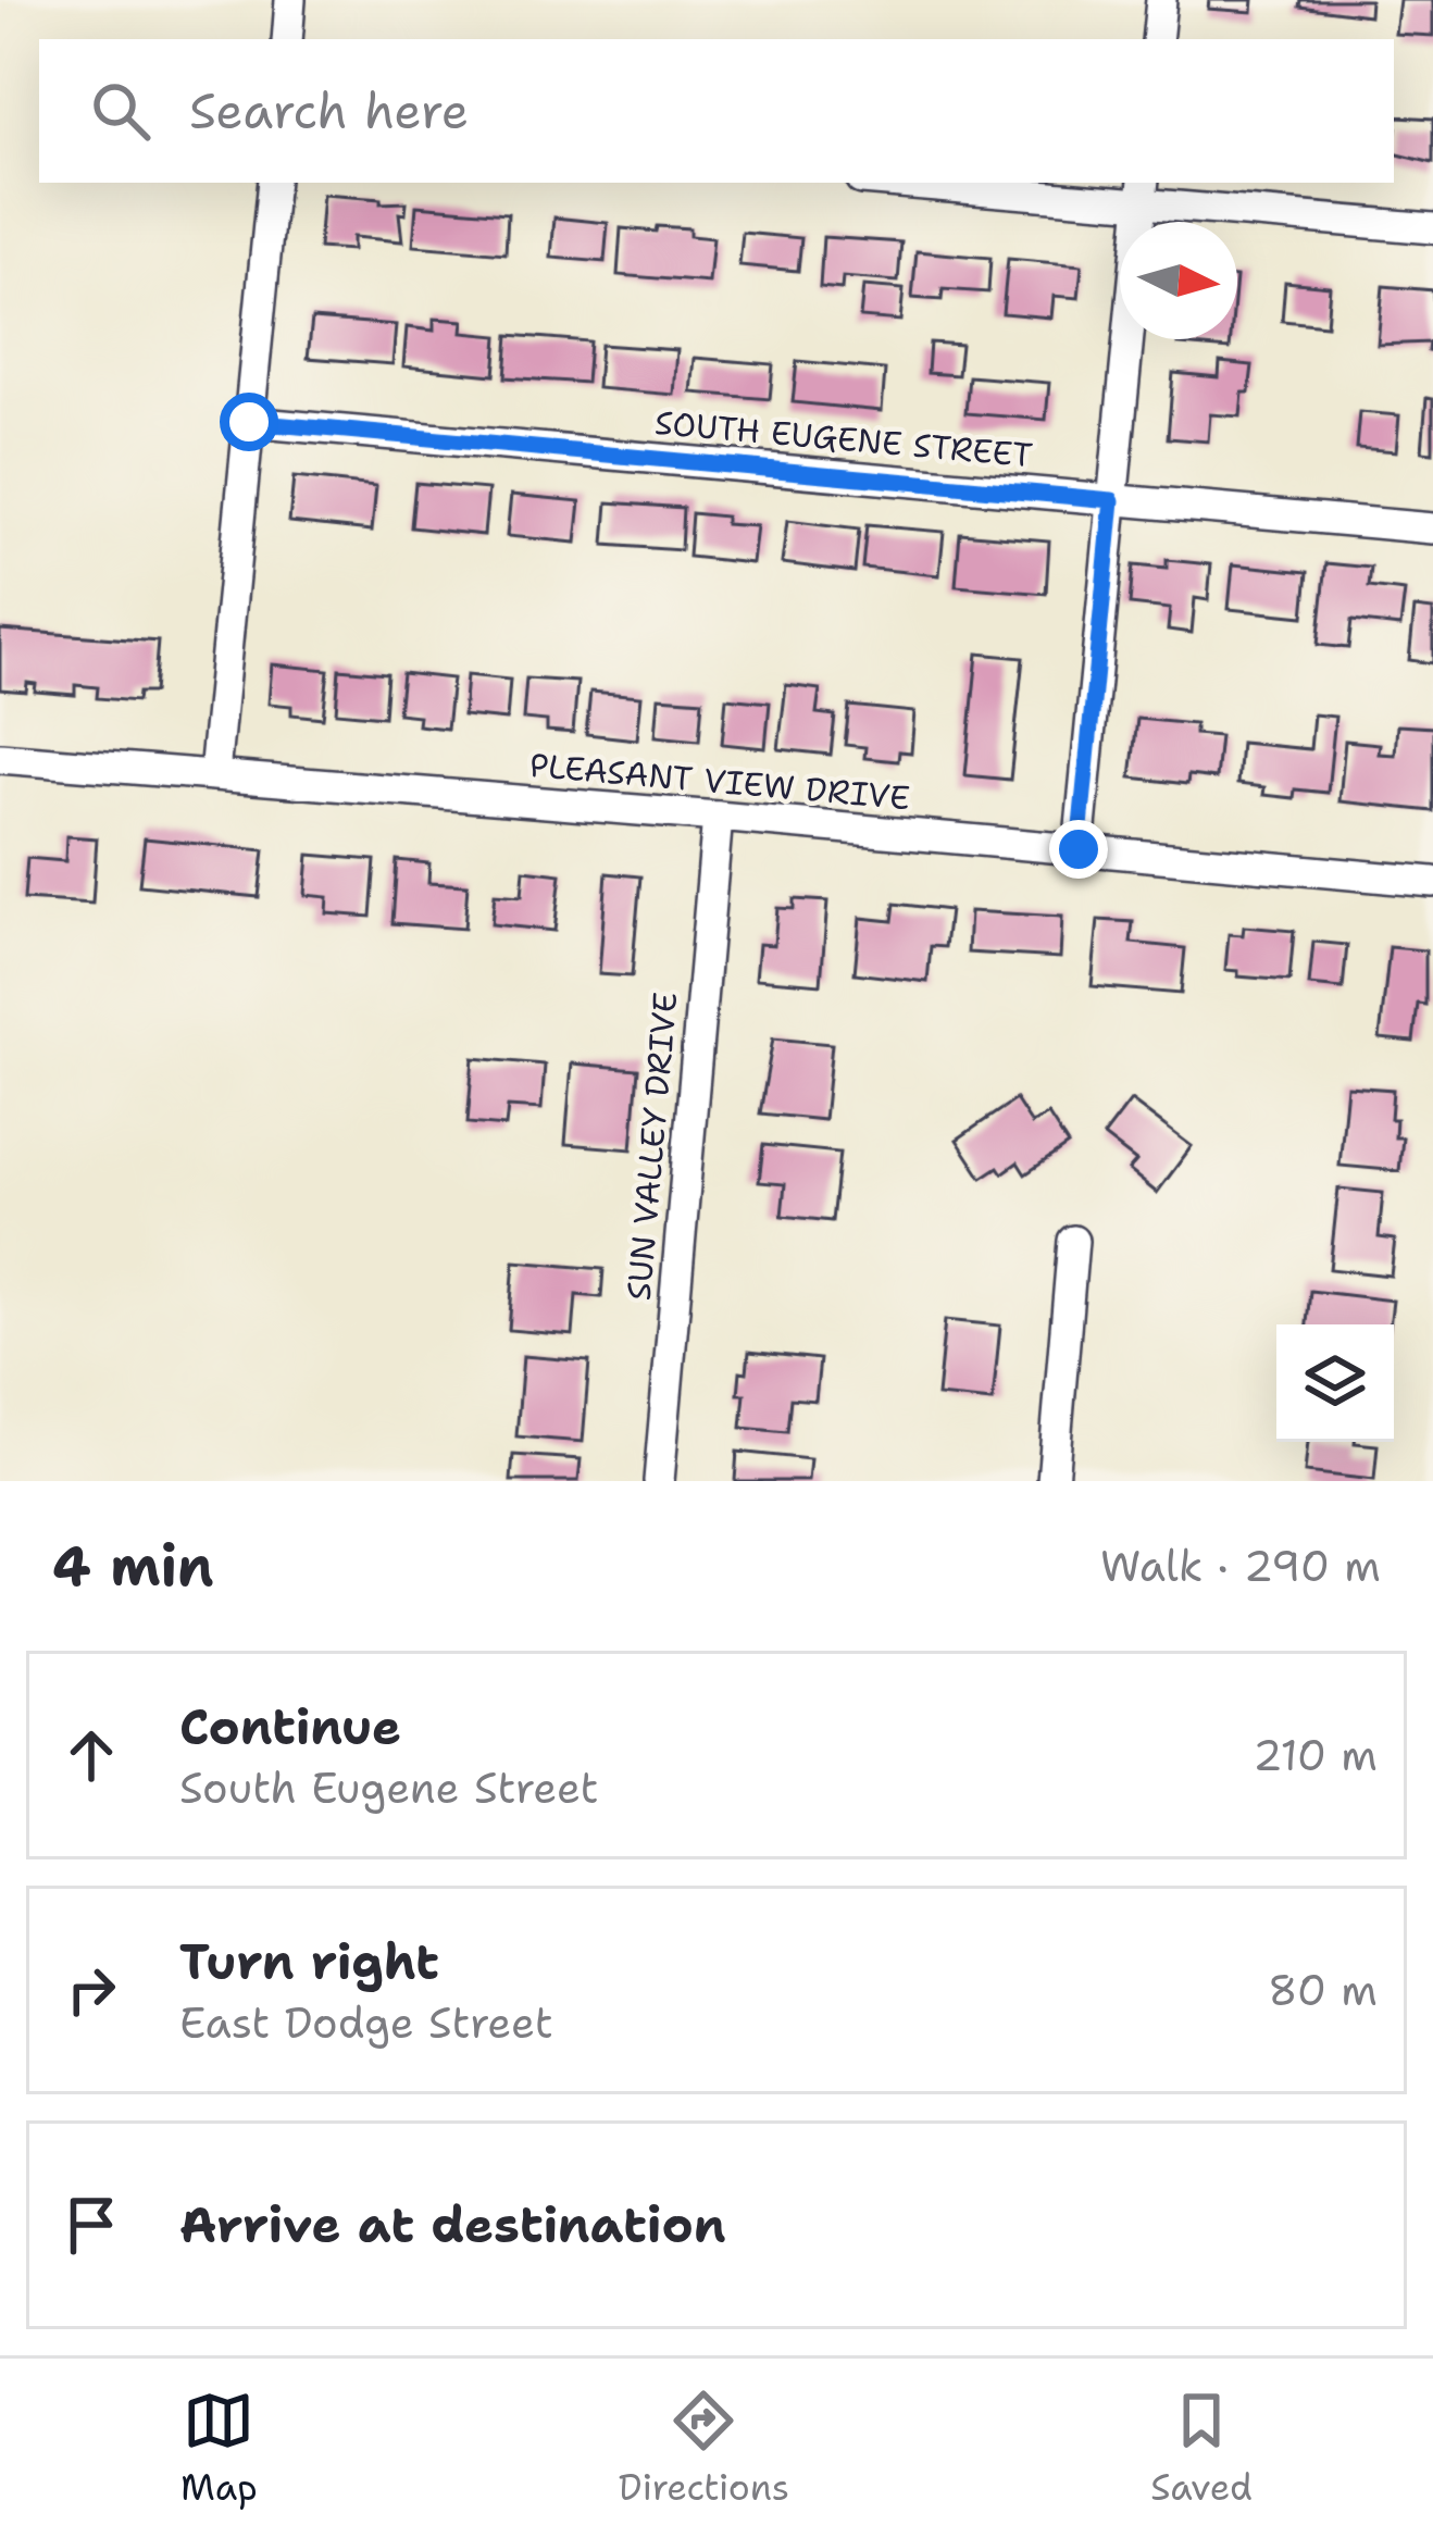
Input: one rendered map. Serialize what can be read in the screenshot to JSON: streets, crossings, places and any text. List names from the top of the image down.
{
  "streets": {
    "street": ["SOUTH EUGENE STREET", "PLEASANT VIEW DRIVE", "SUN VALLEY DRIVE"]
  },
  "crossings": [
    ["PLEASANT VIEW DRIVE", "SUN VALLEY DRIVE"]
  ],
  "north": "right",
  "page": {
    "search": "Search here",
    "heading": ["4 min", "Walk · 290 m"],
    "list": [
      ["Continue", "South Eugene Street", "210 m"],
      ["Turn right", "East Dodge Street", "80 m"],
      "Arrive at destination"
    ],
    "nav": ["Map", "Directions", "Saved"]
  }
}
